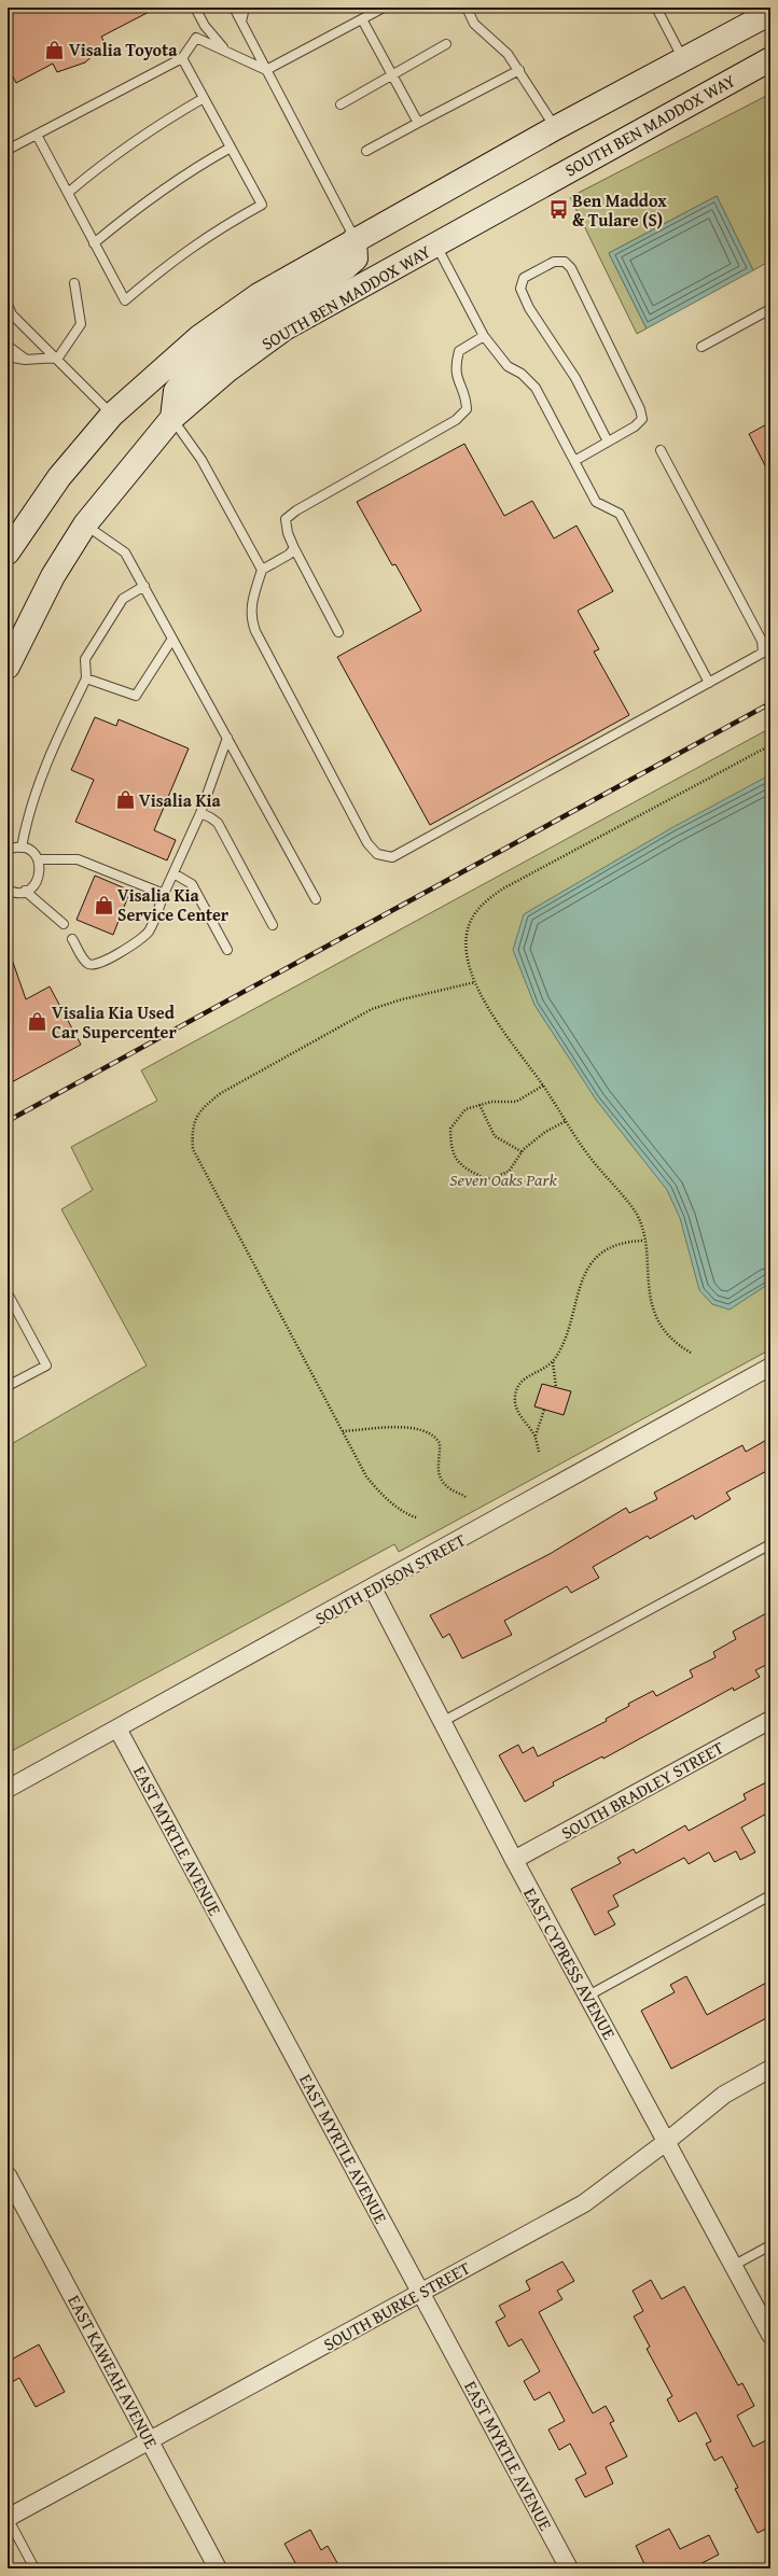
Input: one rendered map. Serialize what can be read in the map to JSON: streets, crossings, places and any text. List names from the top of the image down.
{
  "streets": {
    "main road": ["SOUTH BEN MADDOX WAY"],
    "street": [
      "SOUTH EDISON STREET",
      "SOUTH BRADLEY STREET",
      "EAST MYRTLE AVENUE",
      "EAST CYPRESS AVENUE",
      "SOUTH BURKE STREET",
      "EAST KAWEAH AVENUE"
    ]
  },
  "crossings": [
    ["SOUTH EDISON STREET", "EAST MYRTLE AVENUE"],
    ["SOUTH EDISON STREET", "EAST CYPRESS AVENUE"],
    ["SOUTH BRADLEY STREET", "EAST CYPRESS AVENUE"],
    ["EAST MYRTLE AVENUE", "SOUTH BURKE STREET"],
    ["EAST CYPRESS AVENUE", "SOUTH BURKE STREET"],
    ["SOUTH BURKE STREET", "EAST KAWEAH AVENUE"]
  ],
  "parks": ["Seven Oaks Park"],
  "places": {
    "shop": [
      "Visalia Toyota",
      "Visalia Kia",
      "Visalia Kia Service Center",
      "Visalia Kia Used Car Supercenter"
    ],
    "bus stop": ["Ben Maddox & Tulare (S)"]
  }
}
